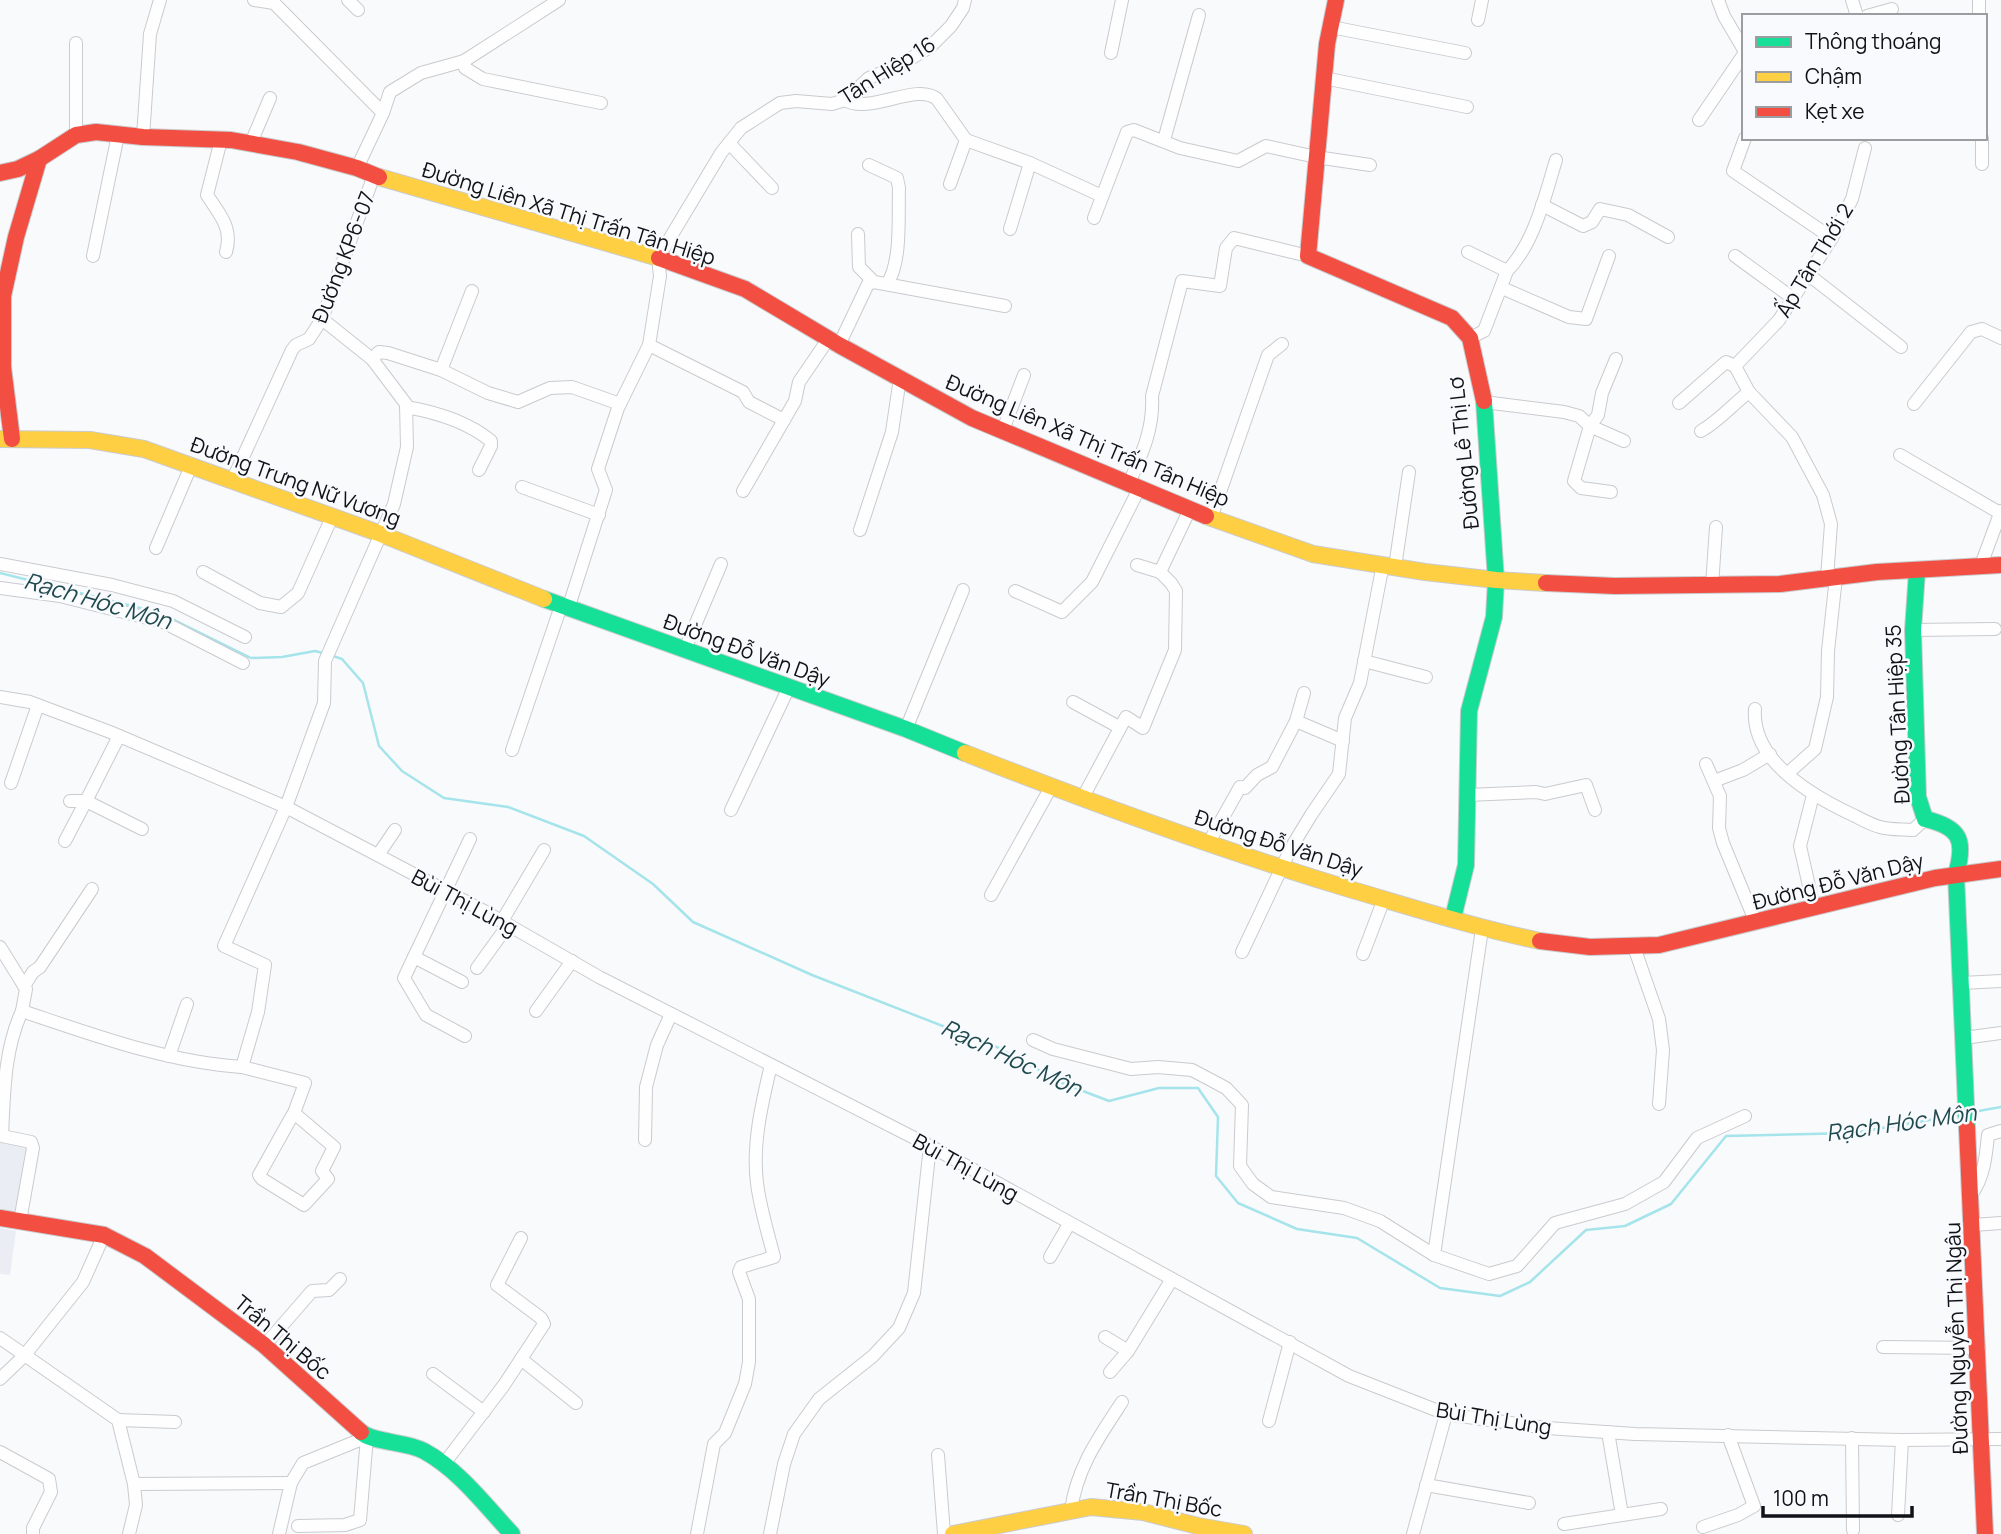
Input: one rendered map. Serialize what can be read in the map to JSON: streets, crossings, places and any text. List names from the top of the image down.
{
  "streets": {
    "street": [
      "Tân Hiệp 16",
      "Đường Liên Xã Thị Trấn Tân Hiệp",
      "Đường KP6-07",
      "Ấp Tân Thới 2",
      "Đường Lê Thị Lơ",
      "Đường Trưng Nữ Vương",
      "Đường Đỗ Văn Dậy",
      "Đường Tân Hiệp 35",
      "Bùi Thị Lùng",
      "Trần Thị Bốc",
      "Đường Nguyễn Thị Ngâu"
    ]
  },
  "crossings": [
    ["Tân Hiệp 16", "Đường Liên Xã Thị Trấn Tân Hiệp"],
    ["Đường Liên Xã Thị Trấn Tân Hiệp", "Đường KP6-07"],
    ["Đường Liên Xã Thị Trấn Tân Hiệp", "Đường Lê Thị Lơ"],
    ["Đường Liên Xã Thị Trấn Tân Hiệp", "Đường Tân Hiệp 35"],
    ["Đường KP6-07", "Đường Trưng Nữ Vương"],
    ["Đường Lê Thị Lơ", "Đường Đỗ Văn Dậy"],
    ["Đường Trưng Nữ Vương", "Đường Đỗ Văn Dậy"],
    ["Đường Đỗ Văn Dậy", "Đường Tân Hiệp 35"],
    ["Bùi Thị Lùng", "Đường Nguyễn Thị Ngâu"]
  ],
  "water": ["Rạch Hóc Môn"],
  "legend": ["Thông thoáng", "Chậm", "Kẹt xe"],
  "scale_bar": "100 m"
}
